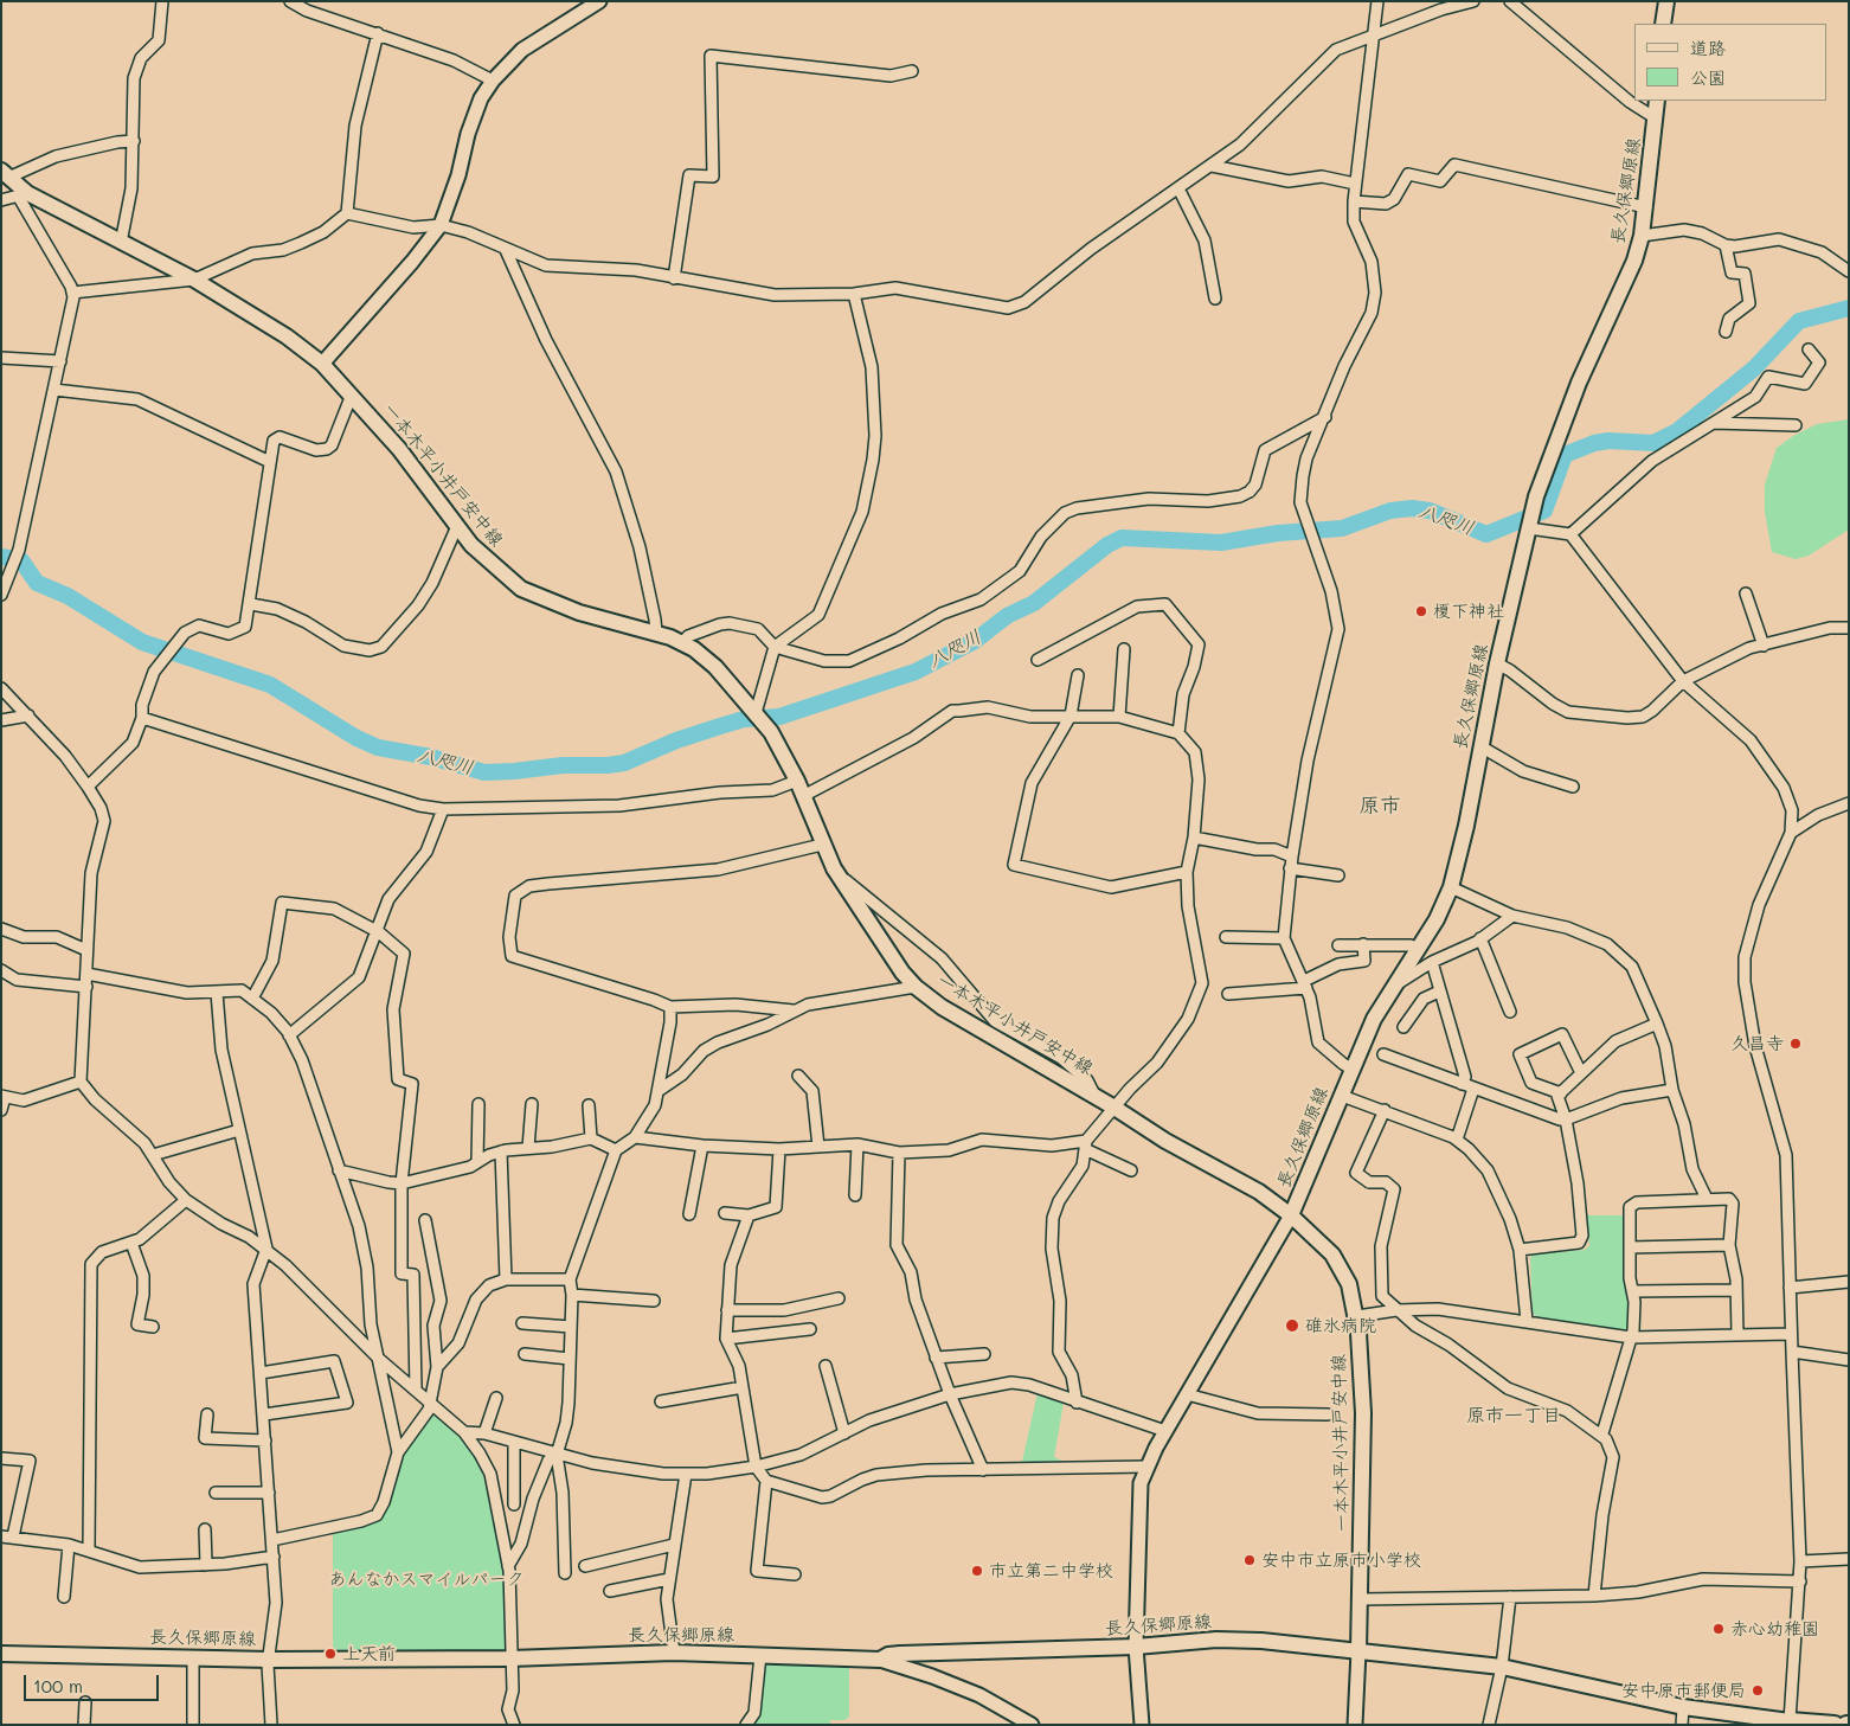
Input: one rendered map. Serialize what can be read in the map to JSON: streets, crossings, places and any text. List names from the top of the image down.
{
  "streets": {
    "main road": ["長久保郷原線", "一本木平小井戸安中線"]
  },
  "crossings": [
    ["長久保郷原線", "一本木平小井戸安中線"]
  ],
  "districts": ["原市", "原市一丁目"],
  "water": ["八咫川"],
  "parks": ["あんなかスマイルパーク"],
  "places": [
    "榎下神社",
    "久昌寺",
    "碓氷病院",
    "安中市立原市小学校",
    "市立第二中学校",
    "赤心幼稚園",
    "上天前",
    "安中原市郵便局"
  ],
  "legend": ["道路", "公園"],
  "scale_bar": "100 m"
}
